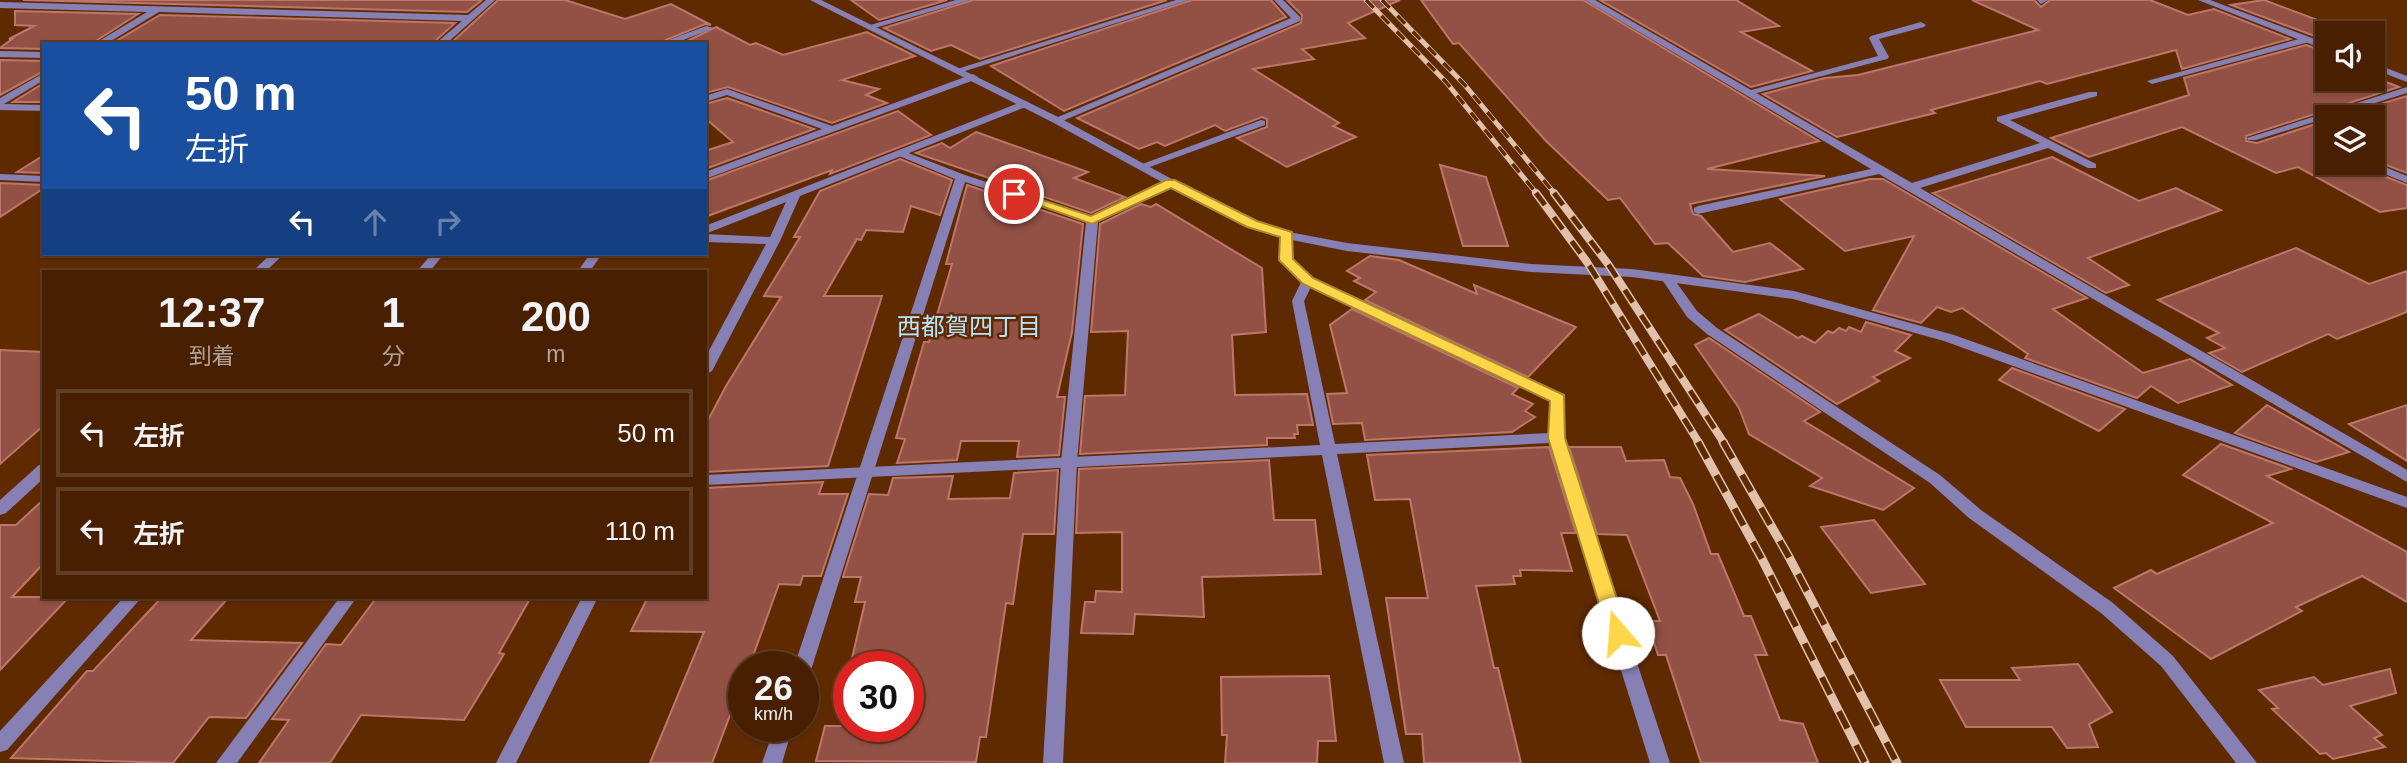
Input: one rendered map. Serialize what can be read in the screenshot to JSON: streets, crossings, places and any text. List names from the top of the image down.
{
  "districts": ["西都賀四丁目"],
  "page": {
    "turn": ["50 m", "左折"],
    "eta": [
      "12:37",
      "到着",
      "1",
      "分",
      "200",
      "m"
    ],
    "list": [
      {
        "name": "左折",
        "value": "50 m"
      },
      {
        "name": "左折",
        "value": "110 m"
      }
    ],
    "speed": "26 km/h",
    "limit": "30"
  }
}
